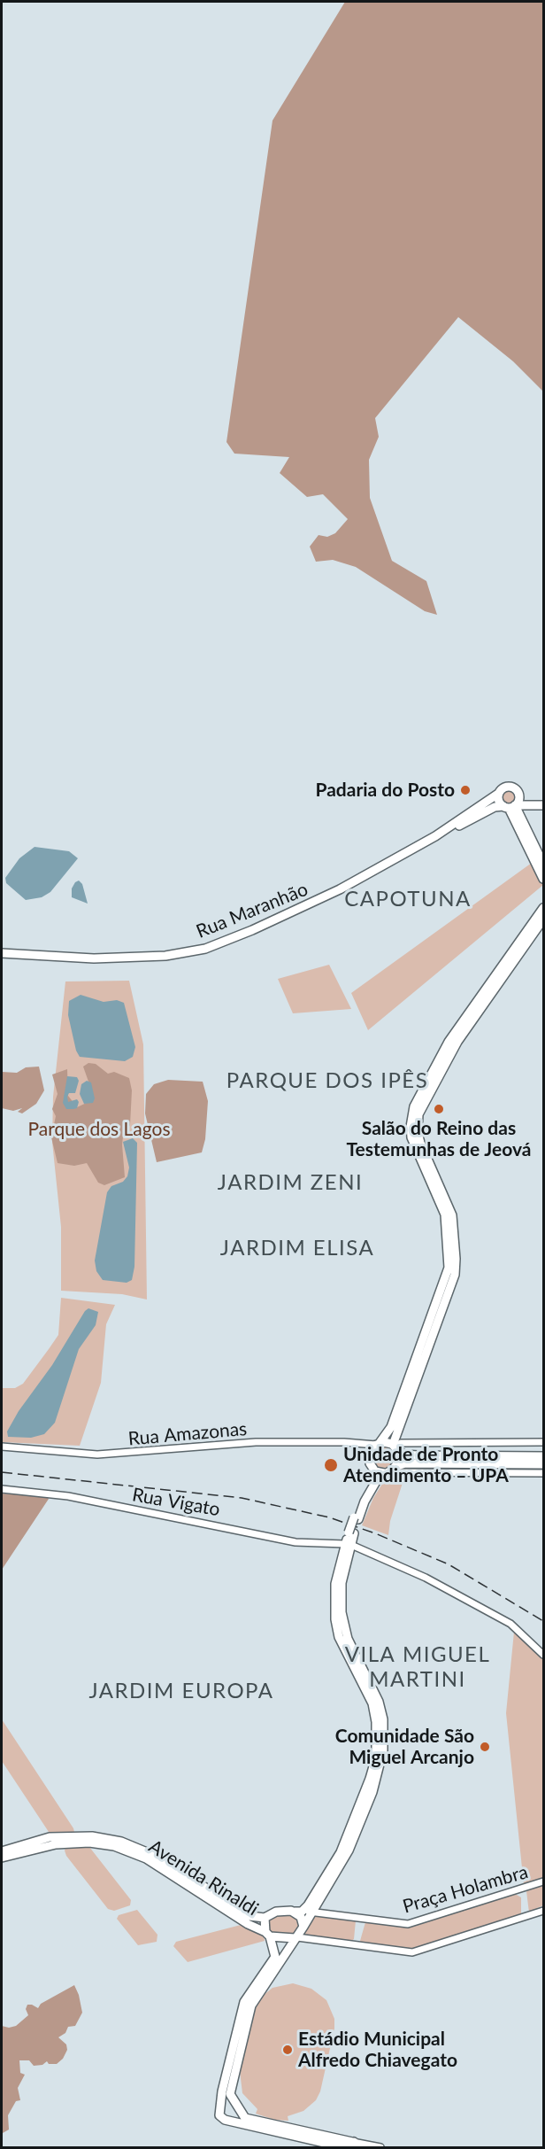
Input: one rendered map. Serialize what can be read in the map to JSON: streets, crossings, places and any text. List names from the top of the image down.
{
  "streets": {
    "main road": ["Rua Maranhão", "Avenida Rinaldi"],
    "street": ["Rua Amazonas", "Rua Vigato", "Praça Holambra"]
  },
  "crossings": [
    ["Avenida Rinaldi", "Praça Holambra"]
  ],
  "districts": [
    "CAPOTUNA",
    "PARQUE DOS IPÊS",
    "JARDIM ZENI",
    "JARDIM ELISA",
    "VILA MIGUEL MARTINI",
    "JARDIM EUROPA"
  ],
  "parks": ["Parque dos Lagos"],
  "places": [
    "Padaria do Posto",
    "Salão do Reino das Testemunhas de Jeová",
    "Unidade de Pronto Atendimento – UPA",
    "Comunidade São Miguel Arcanjo",
    "Estádio Municipal Alfredo Chiavegato"
  ]
}
